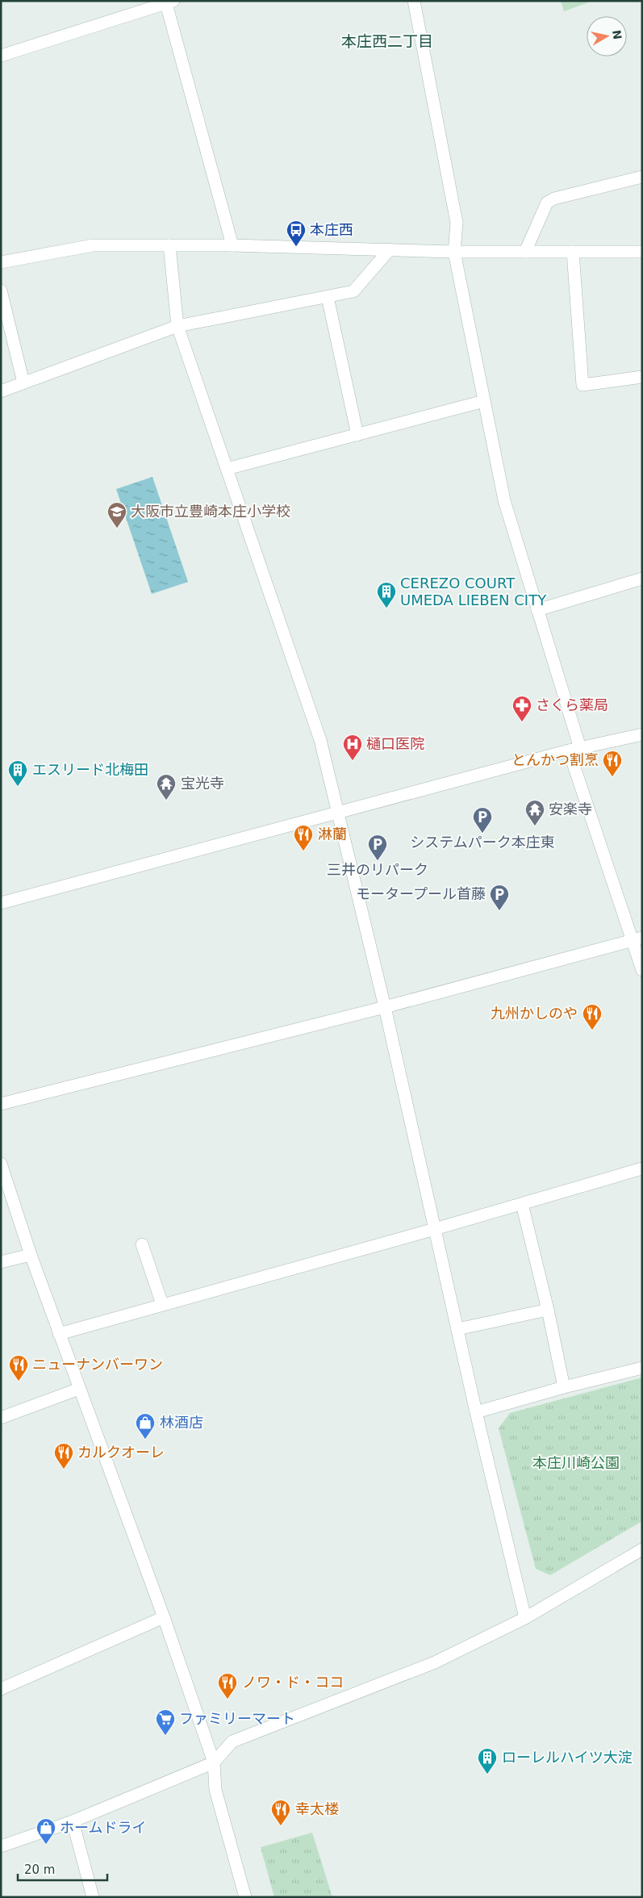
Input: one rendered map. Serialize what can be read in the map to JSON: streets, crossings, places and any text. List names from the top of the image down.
{
  "districts": ["本庄西二丁目"],
  "parks": ["本庄川崎公園"],
  "places": {
    "bus stop": ["本庄西"],
    "school or university": ["大阪市立豊崎本庄小学校"],
    "building": ["CEREZO COURT UMEDA LIEBEN CITY", "エスリード北梅田", "ローレルハイツ大淀"],
    "pharmacy": ["さくら薬局"],
    "hospital": ["樋口医院"],
    "restaurant": [
      "とんかつ割烹",
      "淋蘭",
      "九州かしのや",
      "ニューナンバーワン",
      "カルクオーレ",
      "ノワ・ド・ココ",
      "幸太楼"
    ],
    "temple": ["宝光寺", "安楽寺"],
    "parking": ["システムパーク本庄東", "三井のリパーク", "モータープール首藤"],
    "shop": ["林酒店", "ホームドライ"],
    "supermarket": ["ファミリーマート"]
  },
  "scale_bar": "20 m",
  "north": "right"
}
